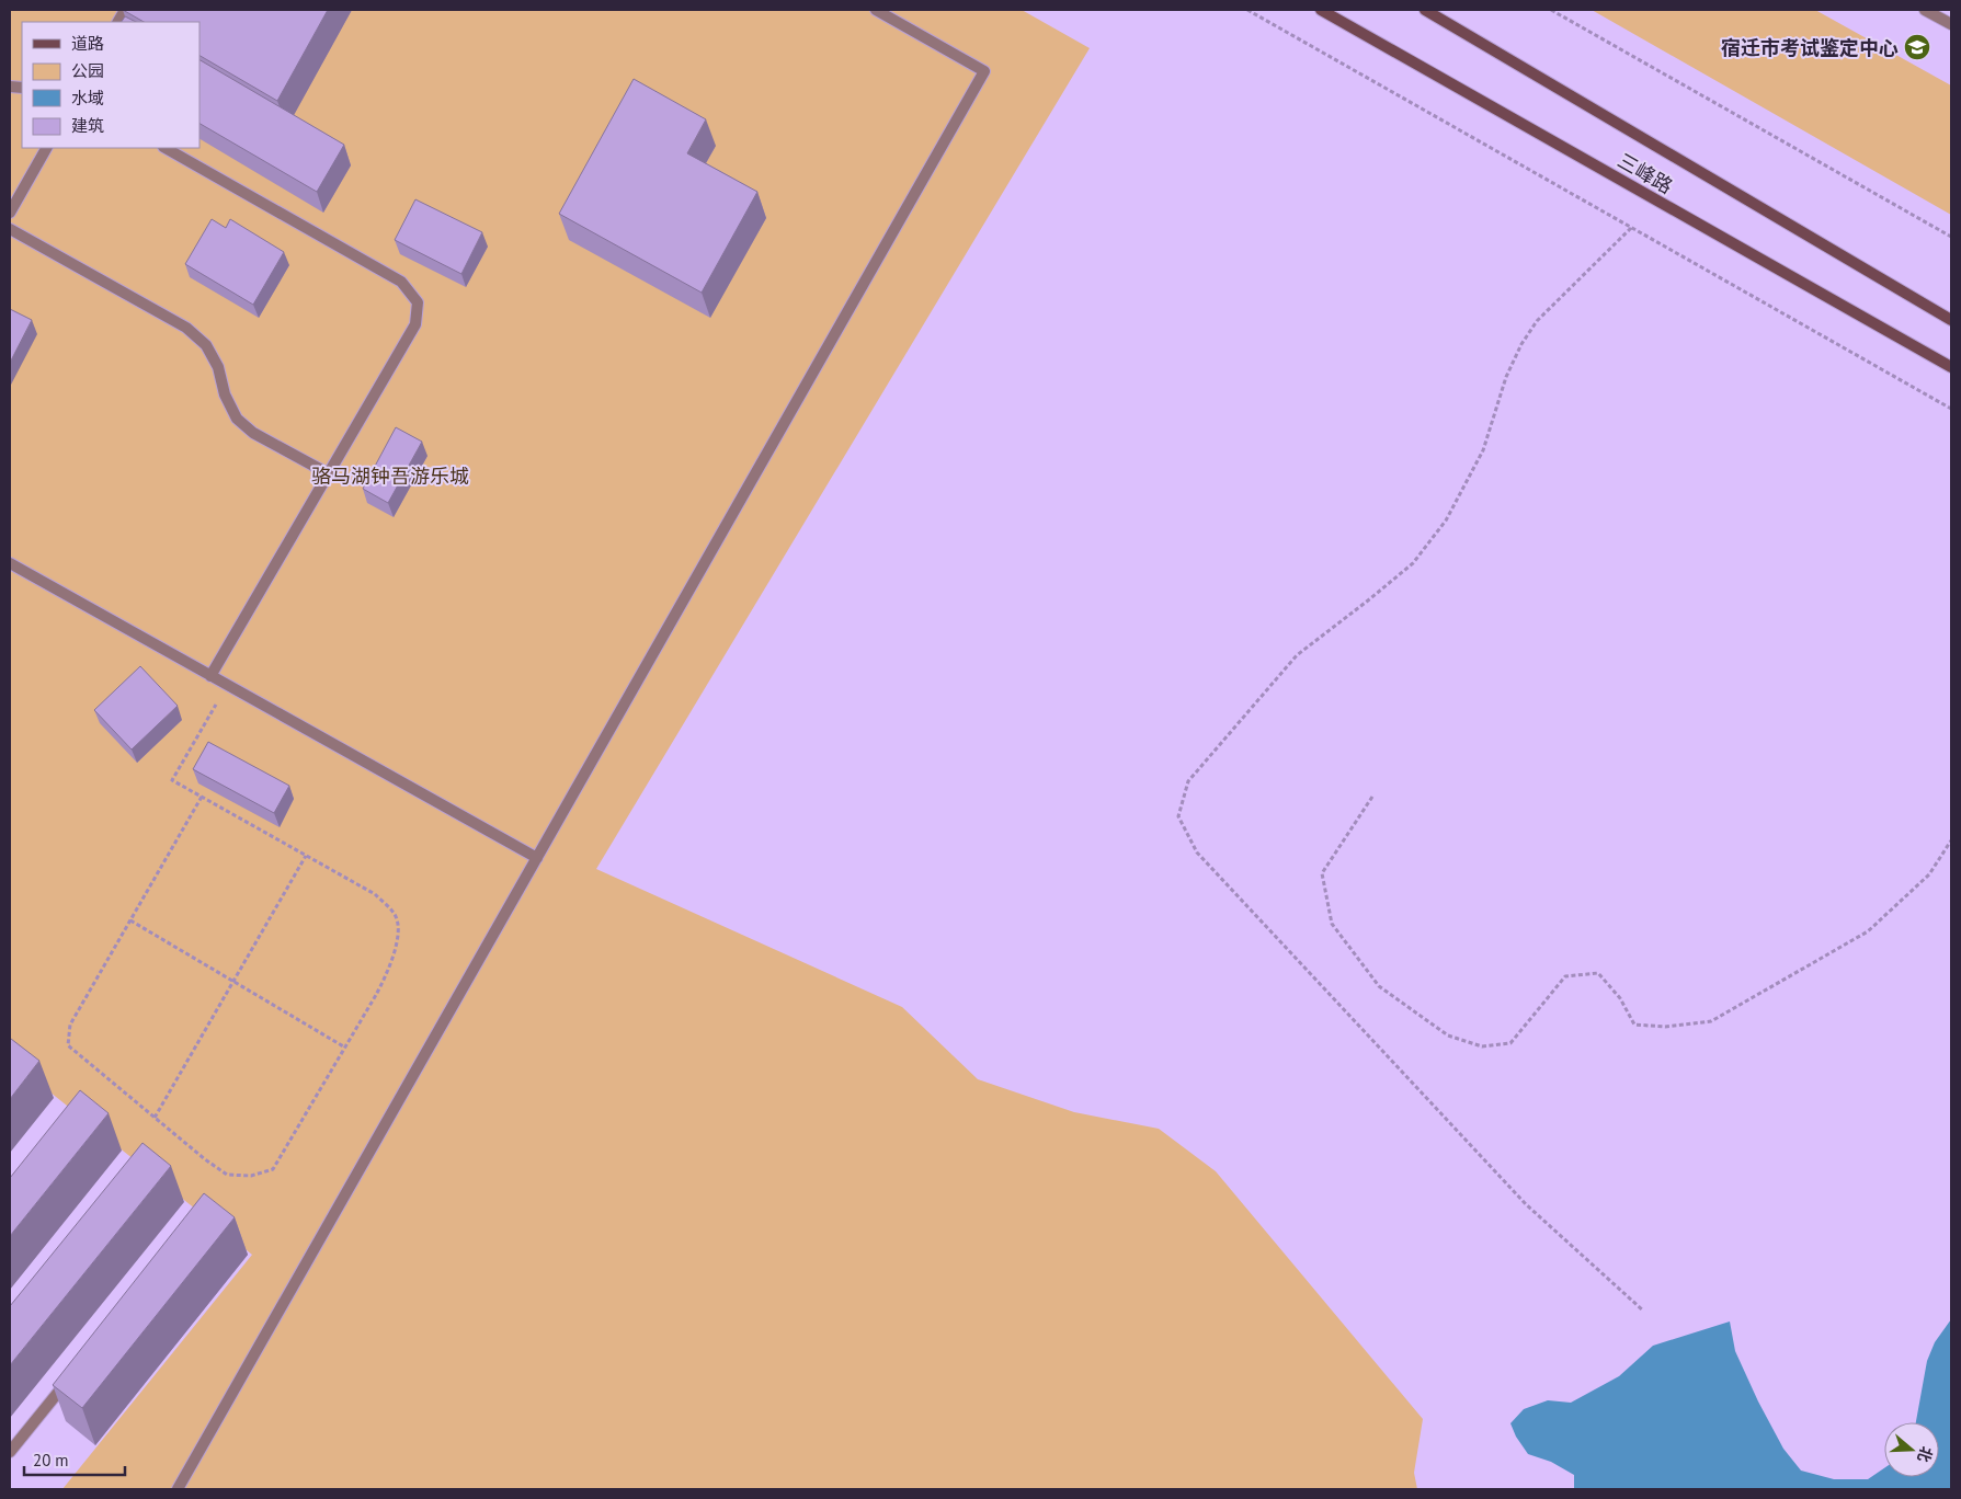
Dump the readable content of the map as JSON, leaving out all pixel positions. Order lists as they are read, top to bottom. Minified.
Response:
{"streets":{"main road":["三峰路"]},"parks":["骆马湖钟吾游乐城"],"places":{"school or university":["宿迁市考试鉴定中心"]},"legend":["道路","公园","水域","建筑"],"scale_bar":"20 m","north":"right"}
